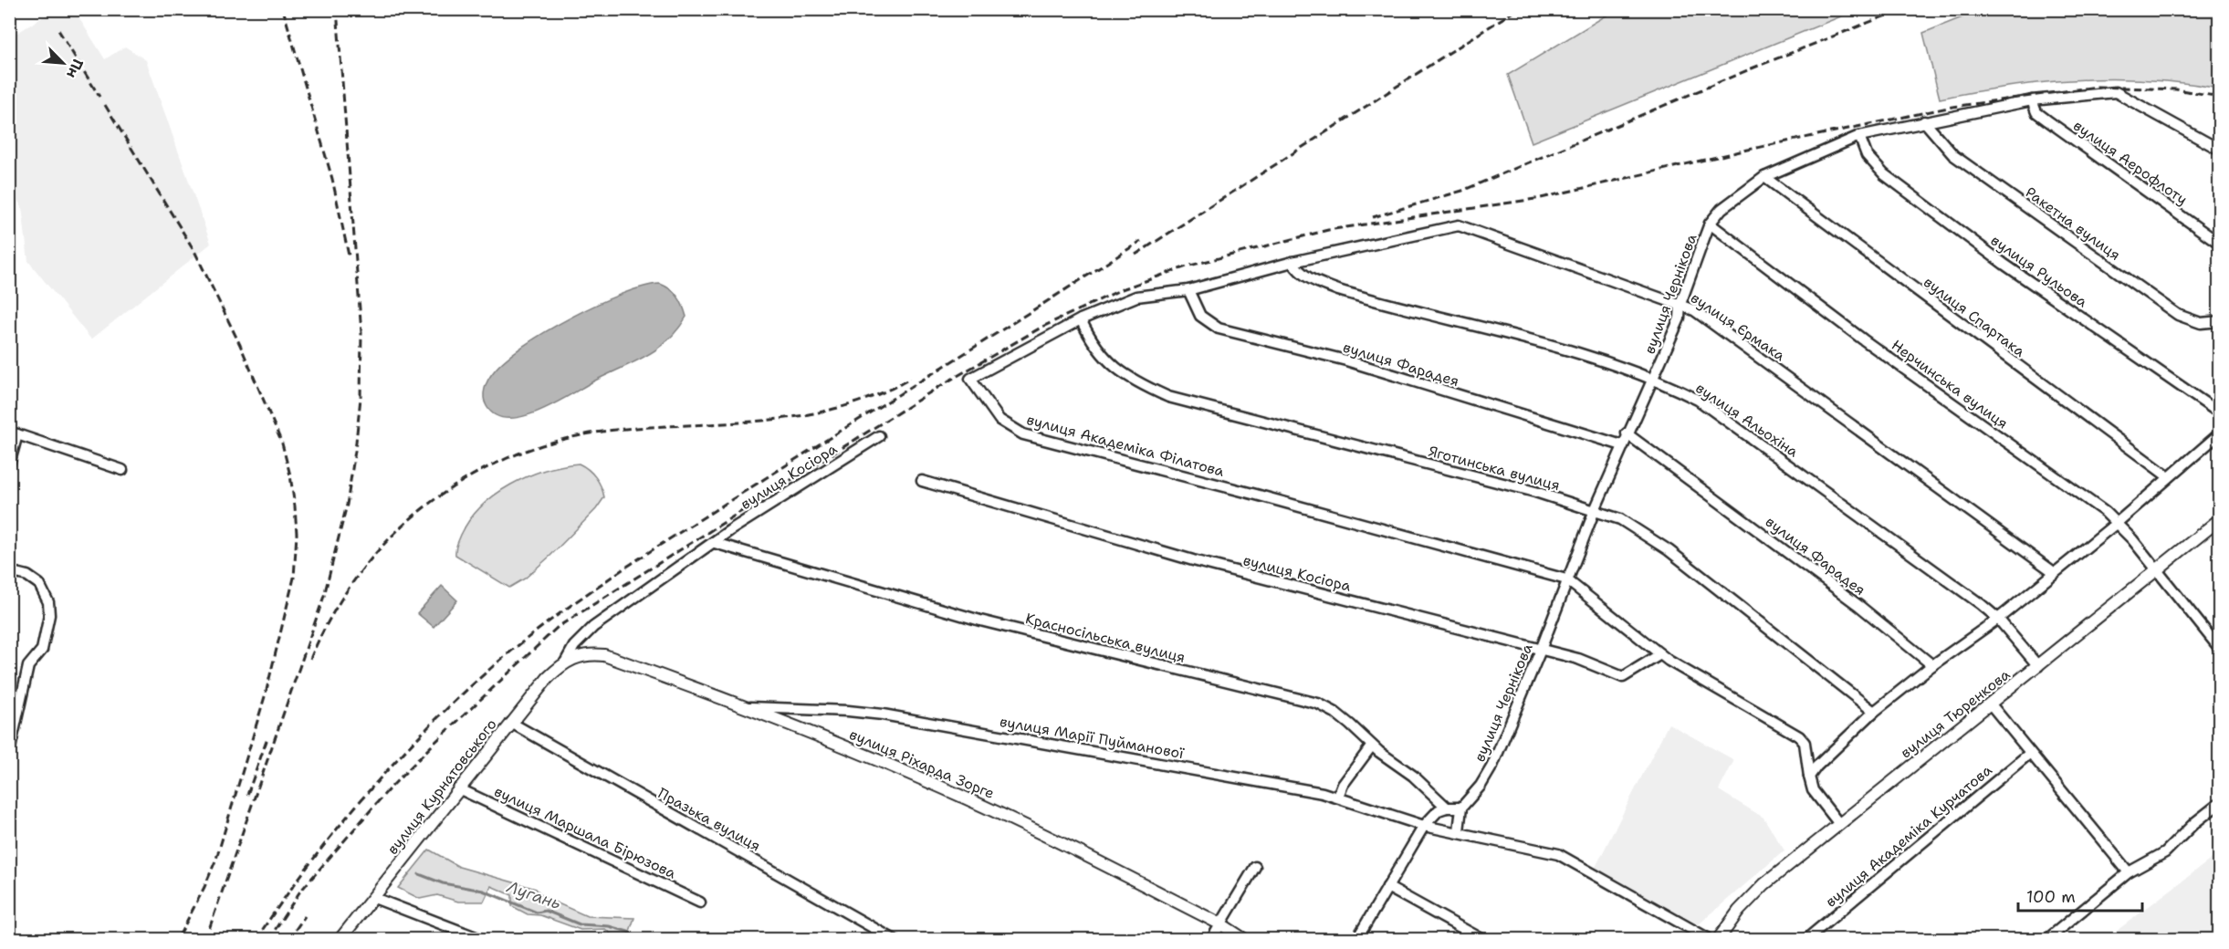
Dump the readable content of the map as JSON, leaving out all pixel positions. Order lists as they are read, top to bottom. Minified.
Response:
{"streets":{"street":["вулиця Аерофлоту","Ракетна вулиця","вулиця Рульова","вулиця Чернікова","вулиця Спартака","вулиця Єрмака","вулиця Фарадея","Нерчинська вулиця","вулиця Альохіна","вулиця Академіка Філатова","Яготинська вулиця","вулиця Косіора","Красносільська вулиця","вулиця Тюренкова","вулиця Марії Пуйманової","вулиця Ріхарда Зорге","вулиця Курнатовського","Празька вулиця","вулиця Маршала Бірюзова","вулиця Академіка Курчатова"]},"crossings":[["вулиця Аерофлоту","вулиця Чернікова"],["Ракетна вулиця","вулиця Чернікова"],["вулиця Рульова","вулиця Чернікова"],["вулиця Чернікова","вулиця Спартака"],["вулиця Чернікова","вулиця Єрмака"],["вулиця Чернікова","вулиця Фарадея"],["вулиця Чернікова","Нерчинська вулиця"],["вулиця Чернікова","вулиця Альохіна"],["вулиця Чернікова","вулиця Академіка Філатова"],["вулиця Чернікова","Яготинська вулиця"],["вулиця Чернікова","вулиця Косіора"],["вулиця Єрмака","вулиця Альохіна"],["вулиця Єрмака","вулиця Академіка Філатова"],["вулиця Фарадея","вулиця Академіка Філатова"],["Нерчинська вулиця","вулиця Тюренкова"],["вулиця Альохіна","вулиця Академіка Філатова"],["вулиця Альохіна","вулиця Тюренкова"],["вулиця Академіка Філатова","Яготинська вулиця"],["вулиця Косіора","Красносільська вулиця"],["вулиця Косіора","вулиця Ріхарда Зорге"],["вулиця Косіора","вулиця Курнатовського"],["вулиця Марії Пуйманової","вулиця Ріхарда Зорге"],["вулиця Ріхарда Зорге","вулиця Курнатовського"],["вулиця Курнатовського","Празька вулиця"],["вулиця Курнатовського","вулиця Маршала Бірюзова"]],"water":["Лугань"],"scale_bar":"100 m","north":"bottom right"}
